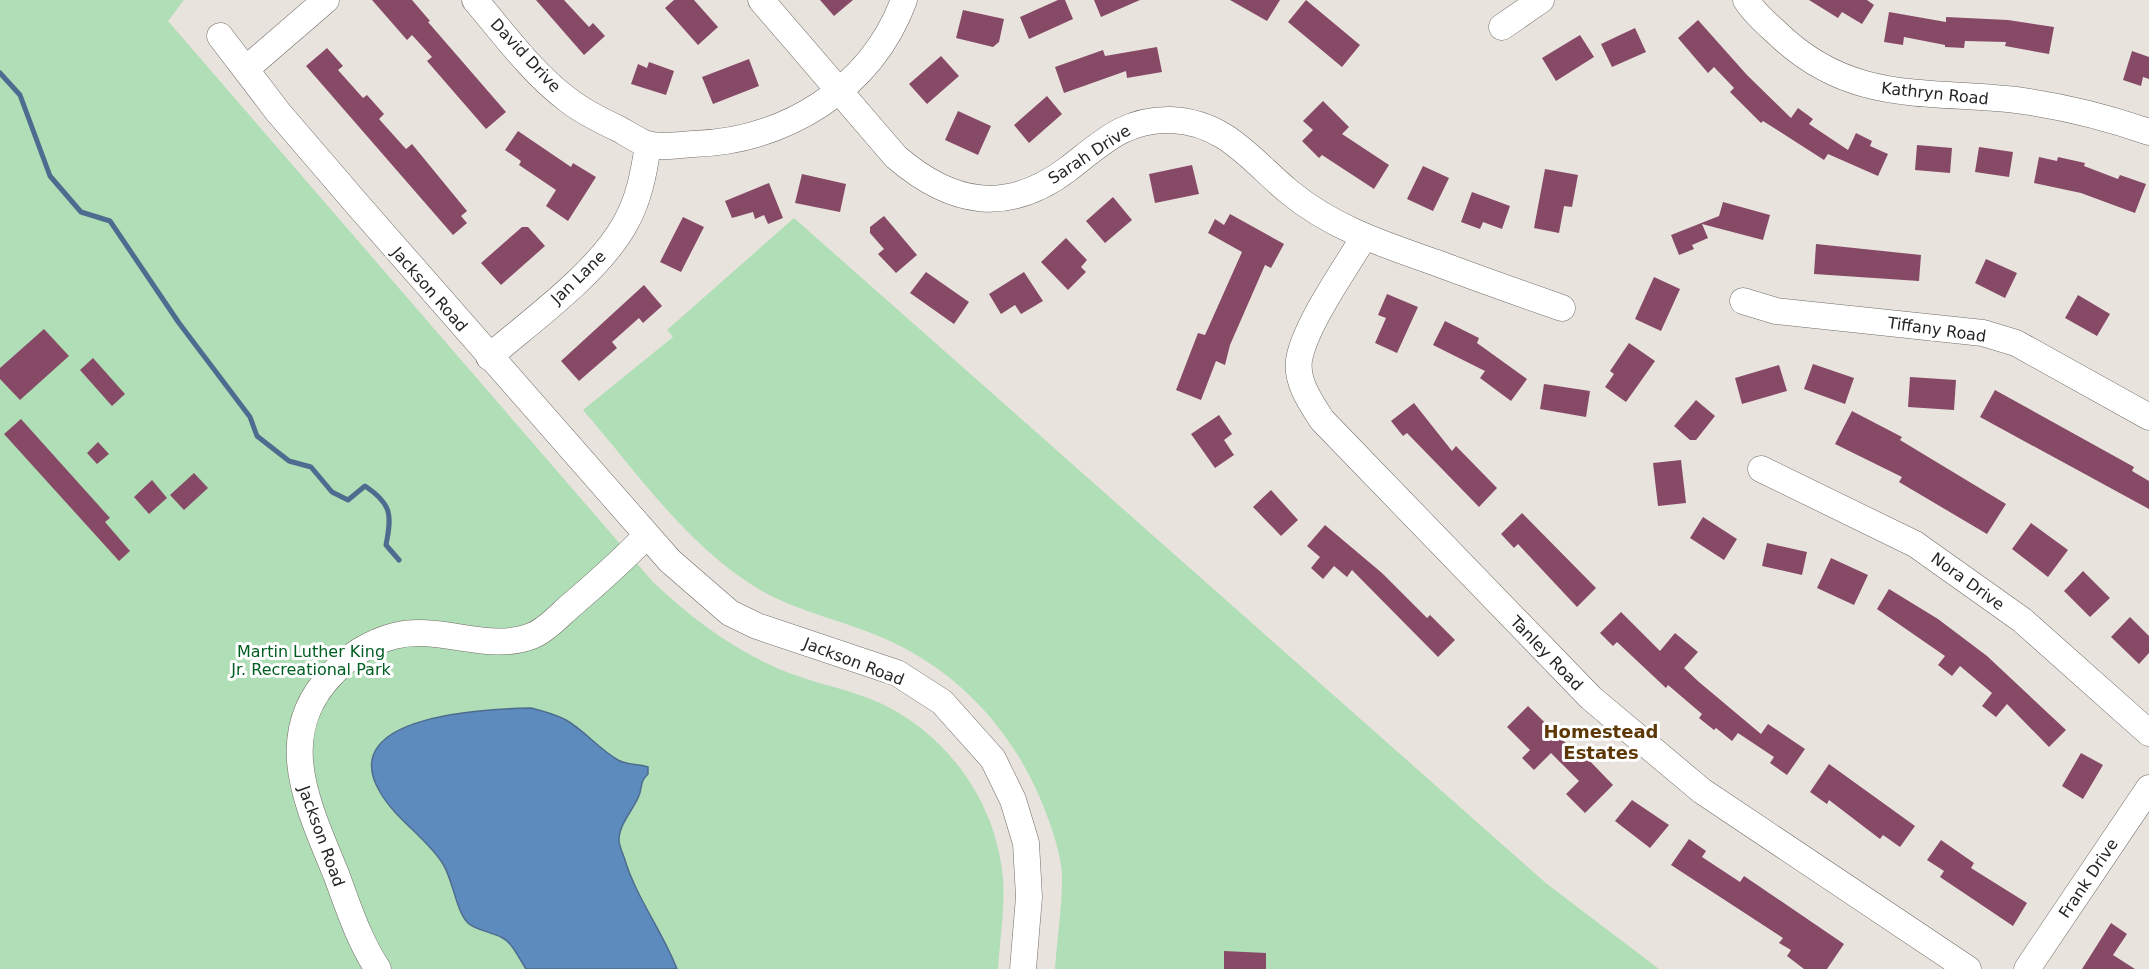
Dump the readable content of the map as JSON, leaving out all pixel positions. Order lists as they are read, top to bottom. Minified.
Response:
{"streets":{"street":["David Drive","Kathryn Road","Sarah Drive","Jan Lane","Jackson Road","Tiffany Road","Nora Drive","Tanley Road","Frank Drive"]},"crossings":[["David Drive","Sarah Drive"],["David Drive","Jan Lane"],["Sarah Drive","Tanley Road"],["Jan Lane","Jackson Road"]],"districts":["Homestead Estates"],"parks":["Martin Luther King Jr. Recreational Park"]}
